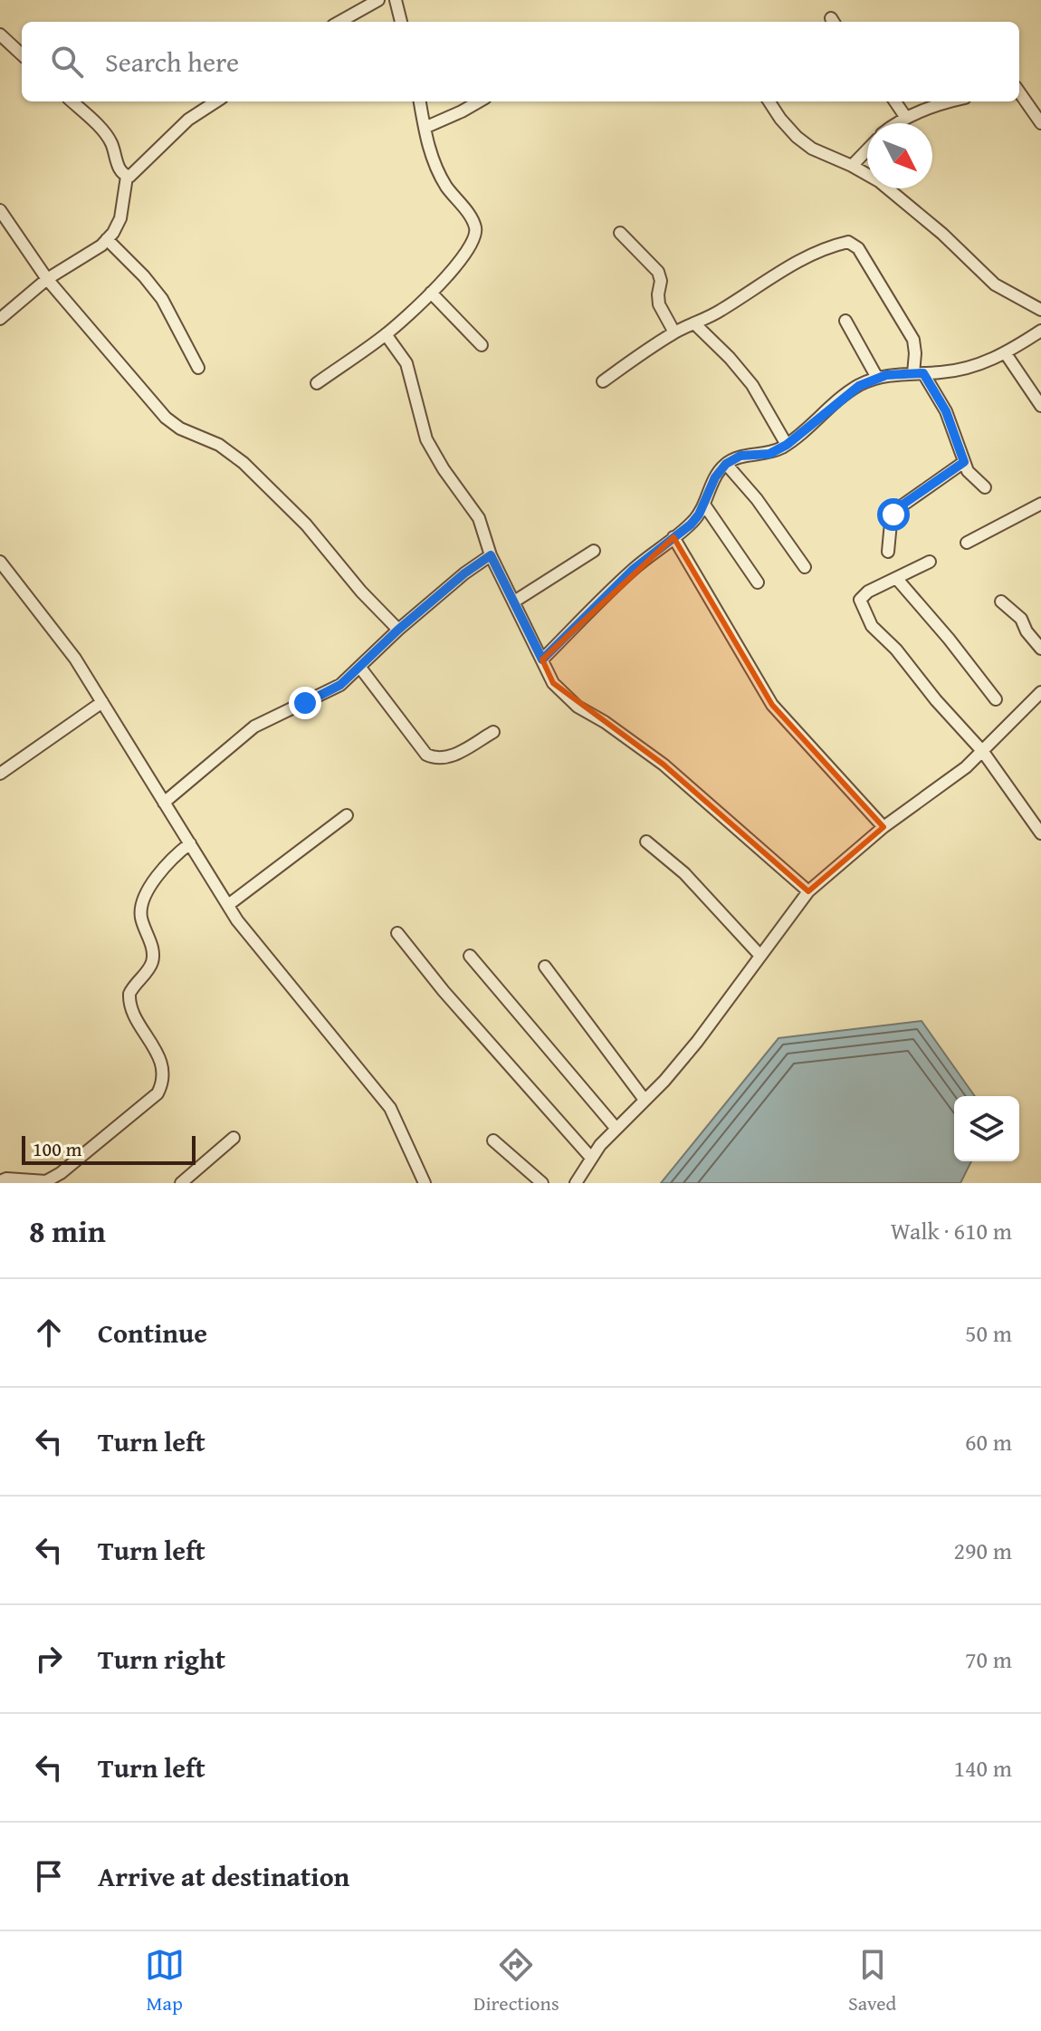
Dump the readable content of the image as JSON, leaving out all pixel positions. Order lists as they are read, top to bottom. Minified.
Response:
{"scale_bar":"100 m","north":"bottom right","page":{"search":"Search here","scale":"100 m","heading":["8 min","Walk · 610 m"],"list":[["Continue","50 m"],["Turn left","60 m"],["Turn left","290 m"],["Turn right","70 m"],["Turn left","140 m"],"Arrive at destination"],"nav":["Map","Directions","Saved"]}}
